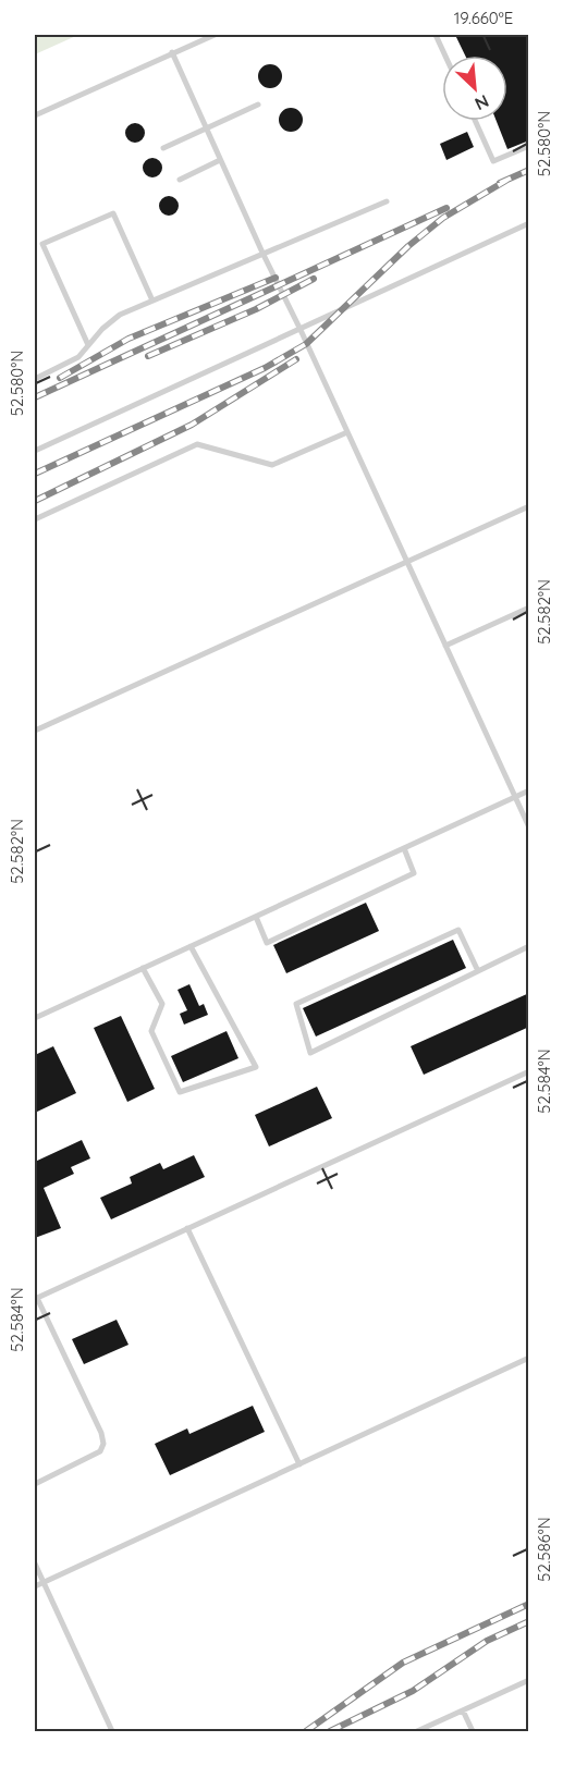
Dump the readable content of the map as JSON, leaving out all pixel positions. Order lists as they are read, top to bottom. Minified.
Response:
{"north":"bottom right","coordinates":["19.660°E","52.580°N","52.582°N","52.584°N","52.586°N"]}
